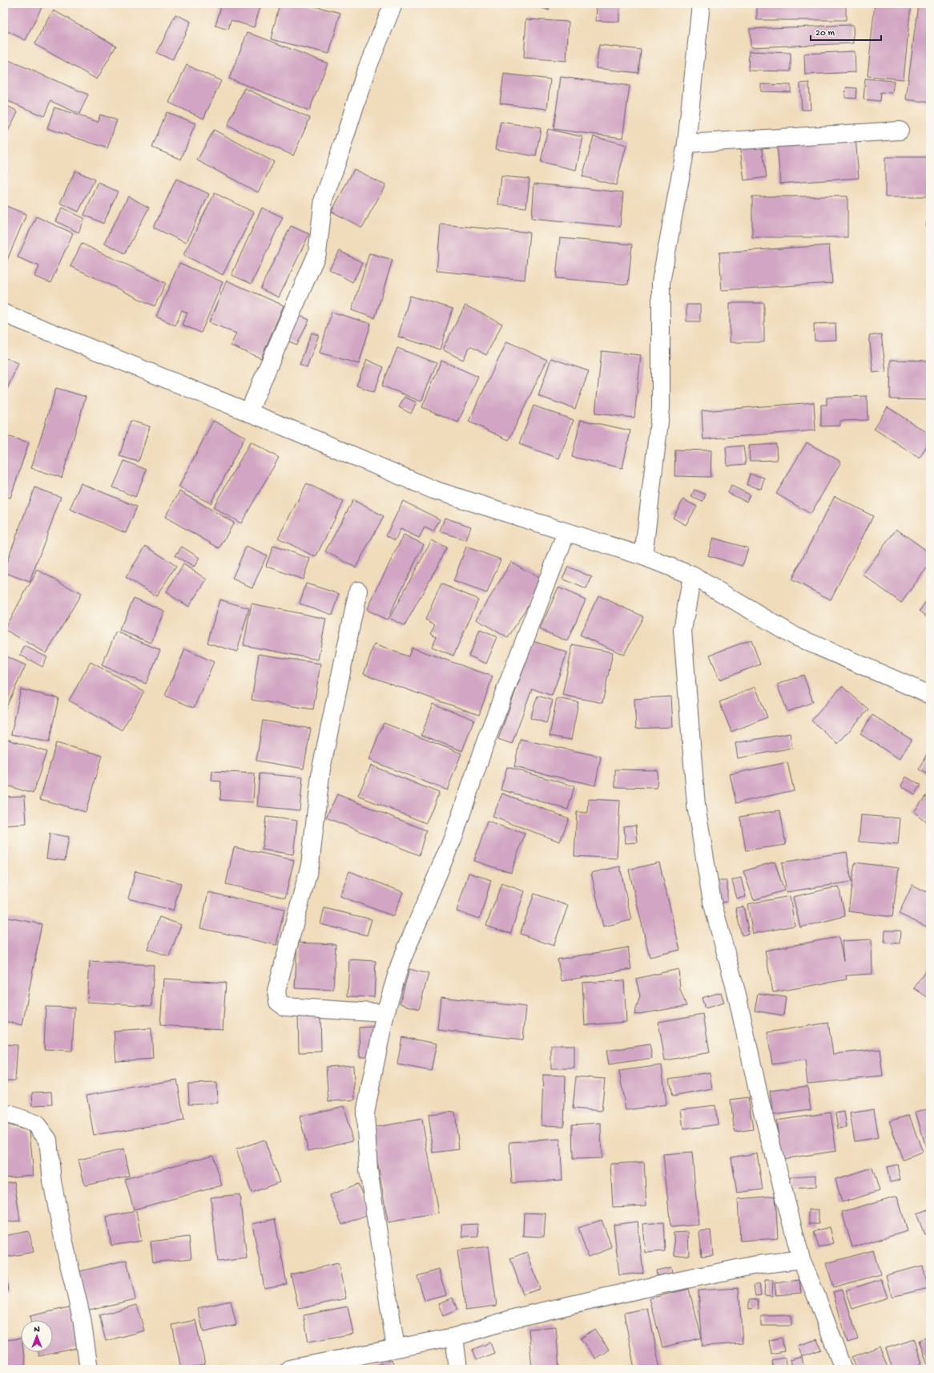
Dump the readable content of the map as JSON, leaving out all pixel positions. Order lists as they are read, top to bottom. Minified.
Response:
{"scale_bar":"20 m","north":"top"}
